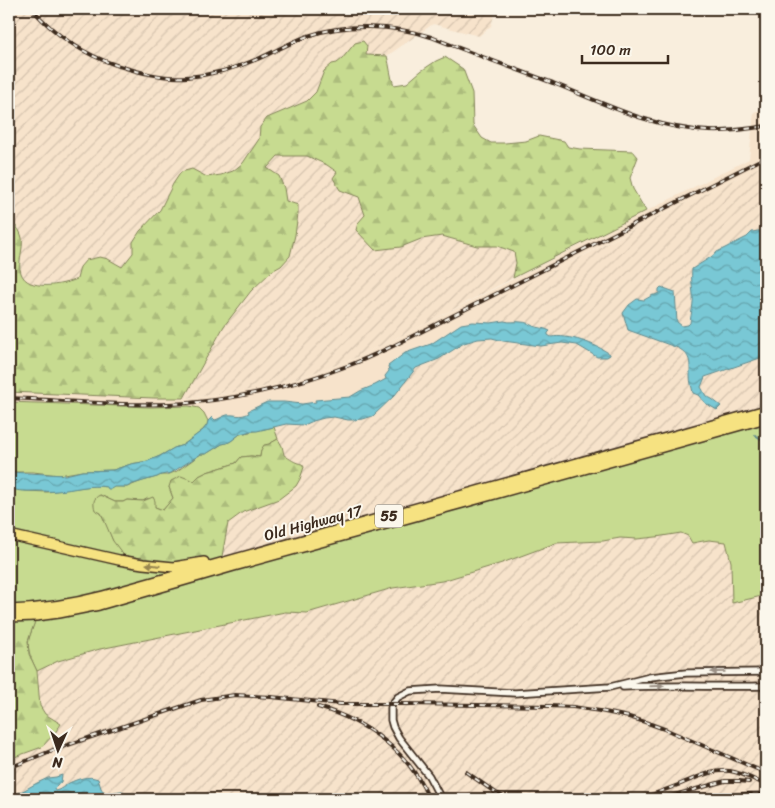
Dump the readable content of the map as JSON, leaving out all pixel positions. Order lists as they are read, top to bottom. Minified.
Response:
{"streets":{"main road":["55","Old Highway 17"]},"scale_bar":"100 m","north":"bottom"}
